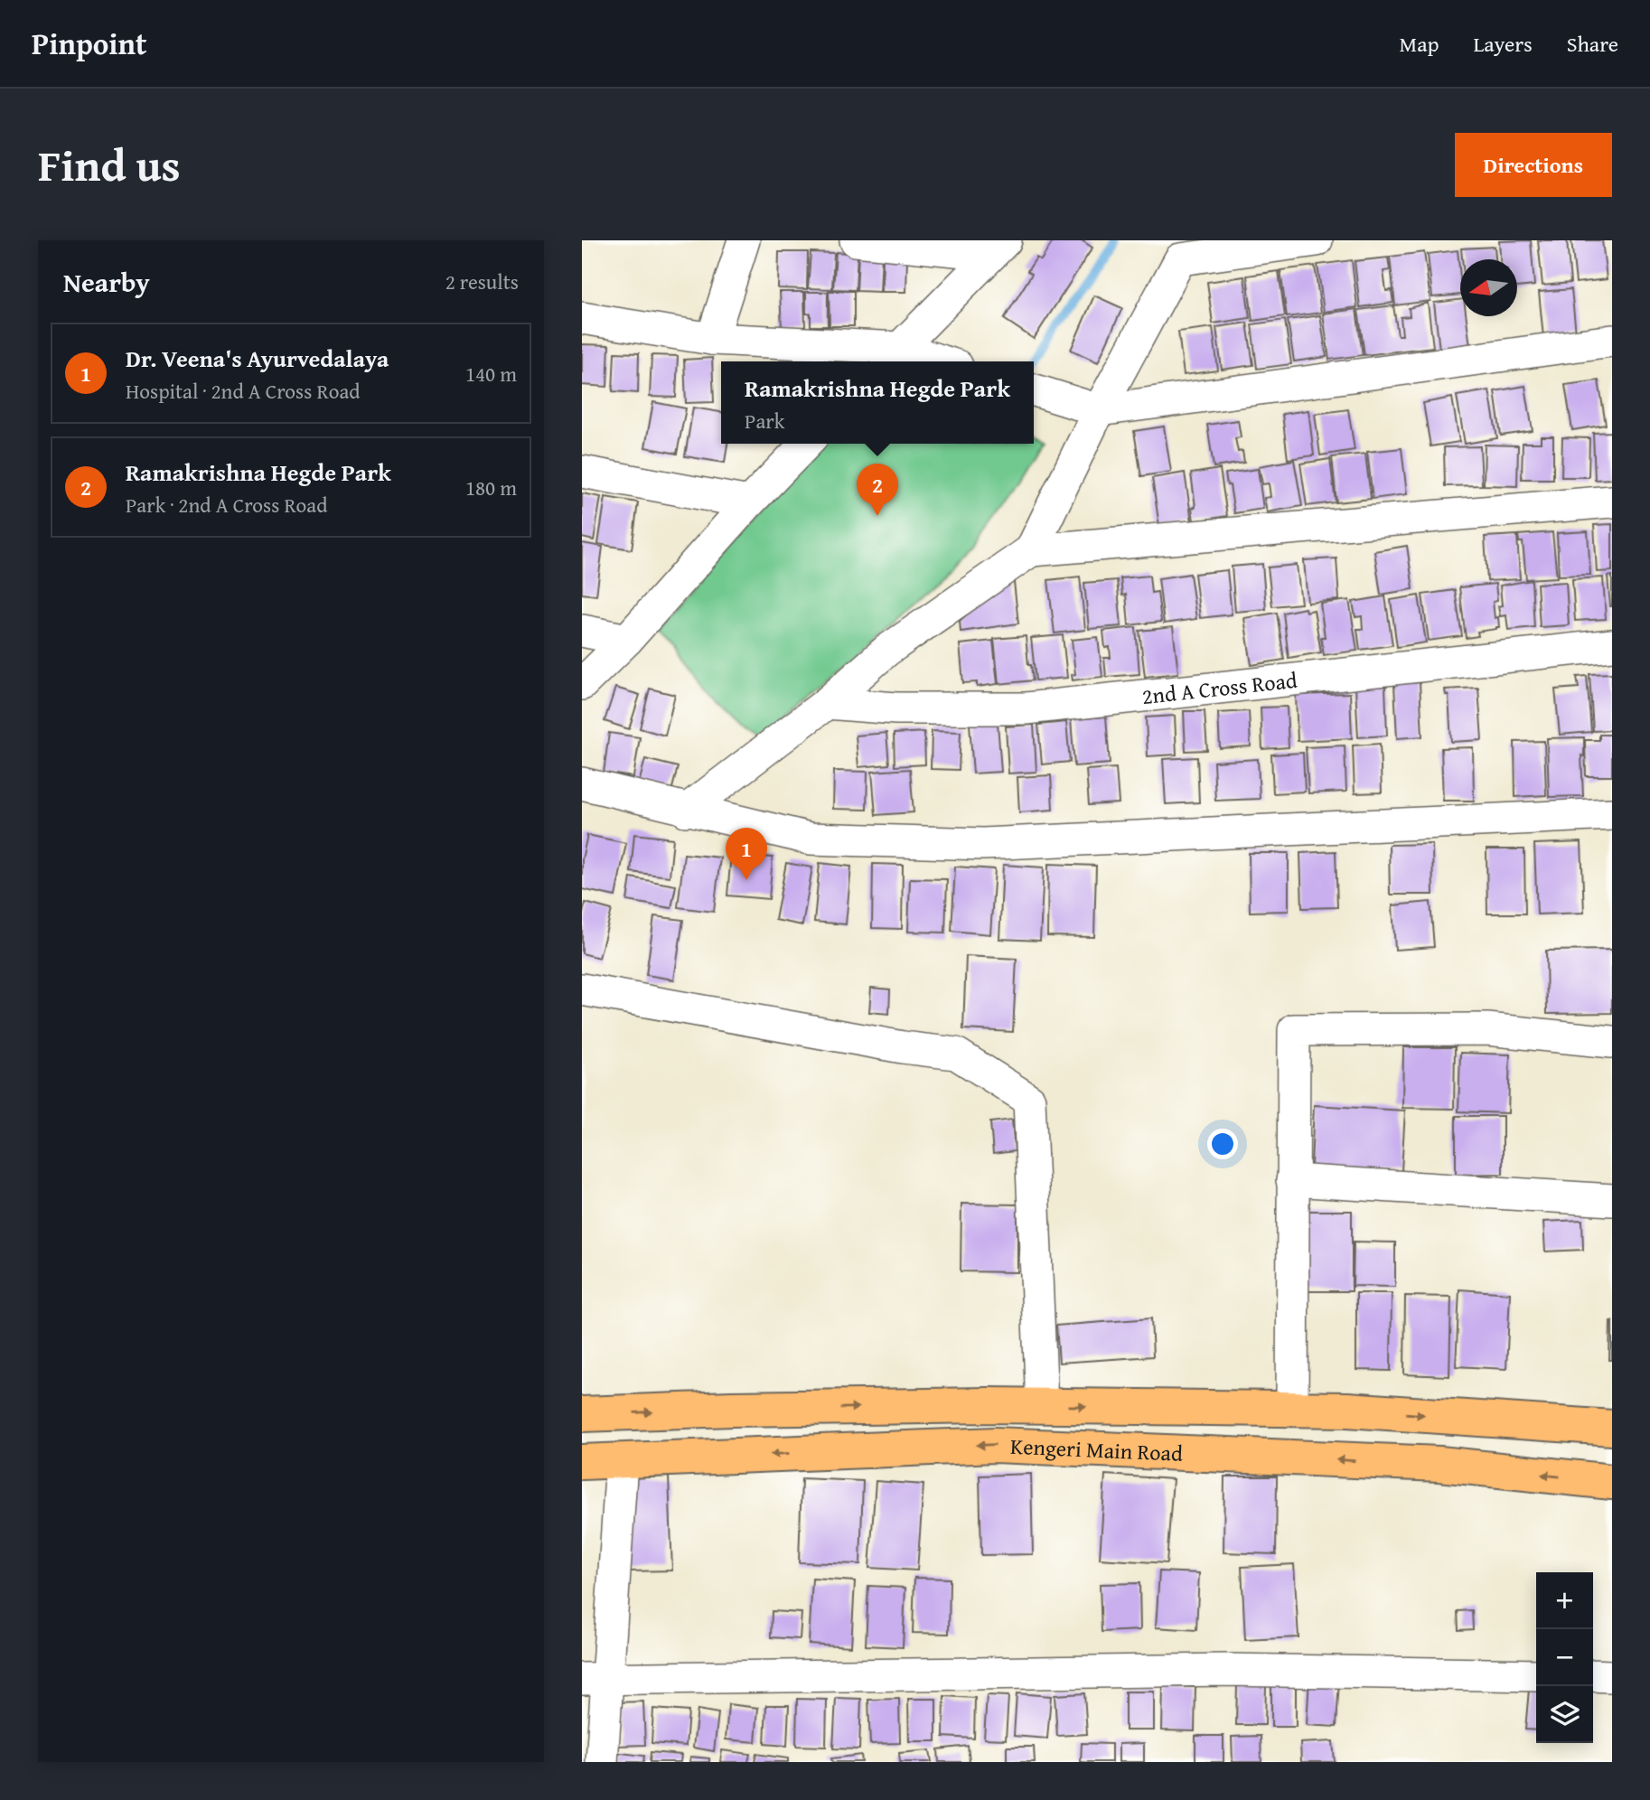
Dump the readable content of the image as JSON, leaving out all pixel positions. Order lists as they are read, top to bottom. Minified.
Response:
{"streets":{"main road":["Kengeri Main Road"],"street":["2nd A Cross Road"]},"north":"left","page":{"header":"Pinpoint","nav":["Map","Layers","Share"],"title":"Find us","buttons":"Directions","heading":["Nearby","2 results"],"list":[{"mark":"1","name":"Dr. Veena's Ayurvedalaya","note":"Hospital · 2nd A Cross Road","value":"140 m"},{"mark":"2","name":"Ramakrishna Hegde Park","note":"Park · 2nd A Cross Road","value":"180 m"}],"popup":["Ramakrishna Hegde Park","Park"],"pins":["2","1"],"map_buttons":["+","−"]}}
